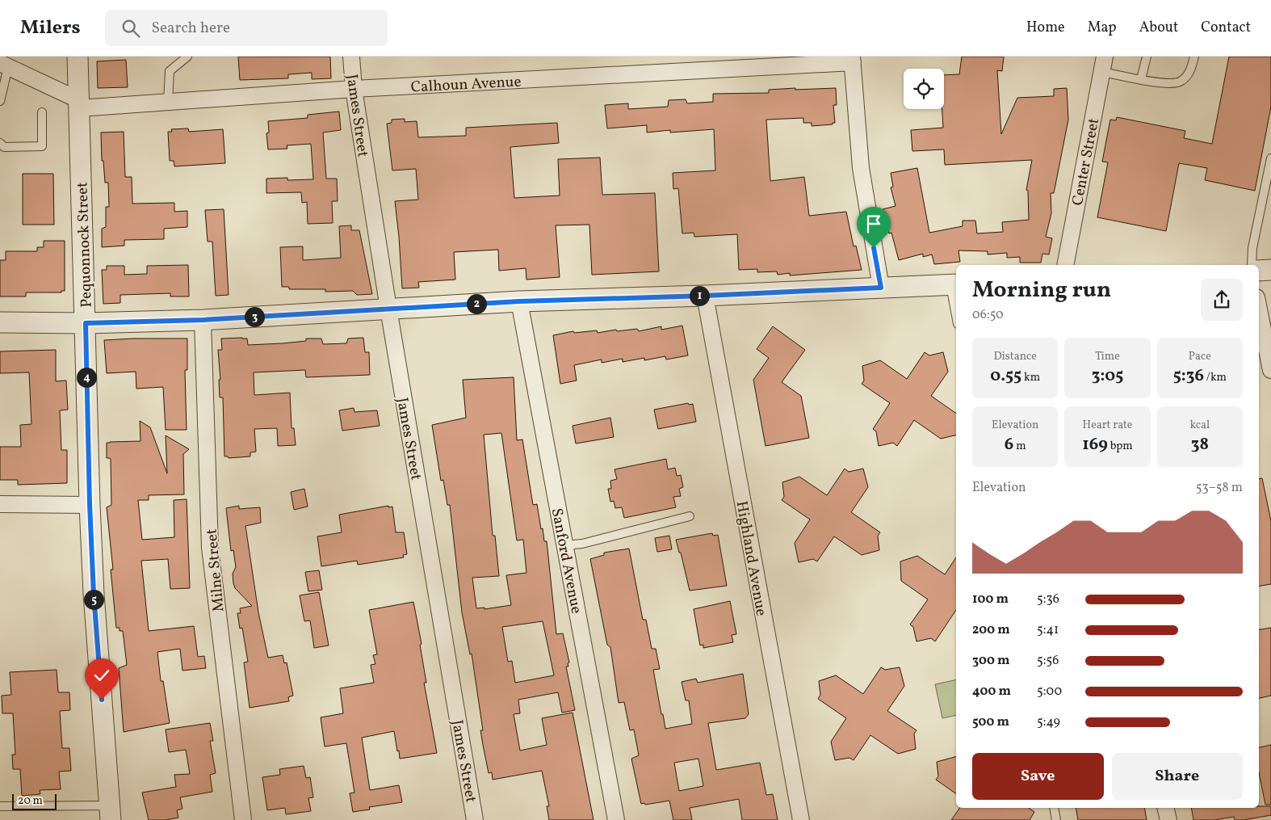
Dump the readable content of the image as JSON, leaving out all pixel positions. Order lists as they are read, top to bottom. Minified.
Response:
{"streets":{"street":["Calhoun Avenue","James Street","Center Street","Pequonnock Street","Highland Avenue","Sanford Avenue","Milne Street"]},"crossings":[["Calhoun Avenue","James Street"],["Calhoun Avenue","Pequonnock Street"]],"scale_bar":"20 m","page":{"header":"Milers","search":"Search here","nav":["Home","Map","About","Contact"],"heading":["Morning run","06:50"],"pins":["1","2","3","4","5"],"stats":[["Distance","0.55 km"],["Time","3:05"],["Pace","5:36 /km"],["Elevation","6 m"],["Heart rate","169 bpm"],["kcal","38"]],"chart":["Elevation","53–58 m"],"list":[{"name":"100 m","note":"5:36"},{"name":"200 m","note":"5:41"},{"name":"300 m","note":"5:56"},{"name":"400 m","note":"5:00"},{"name":"500 m","note":"5:49"}],"buttons":["Save","Share"],"scale":"20 m"}}
